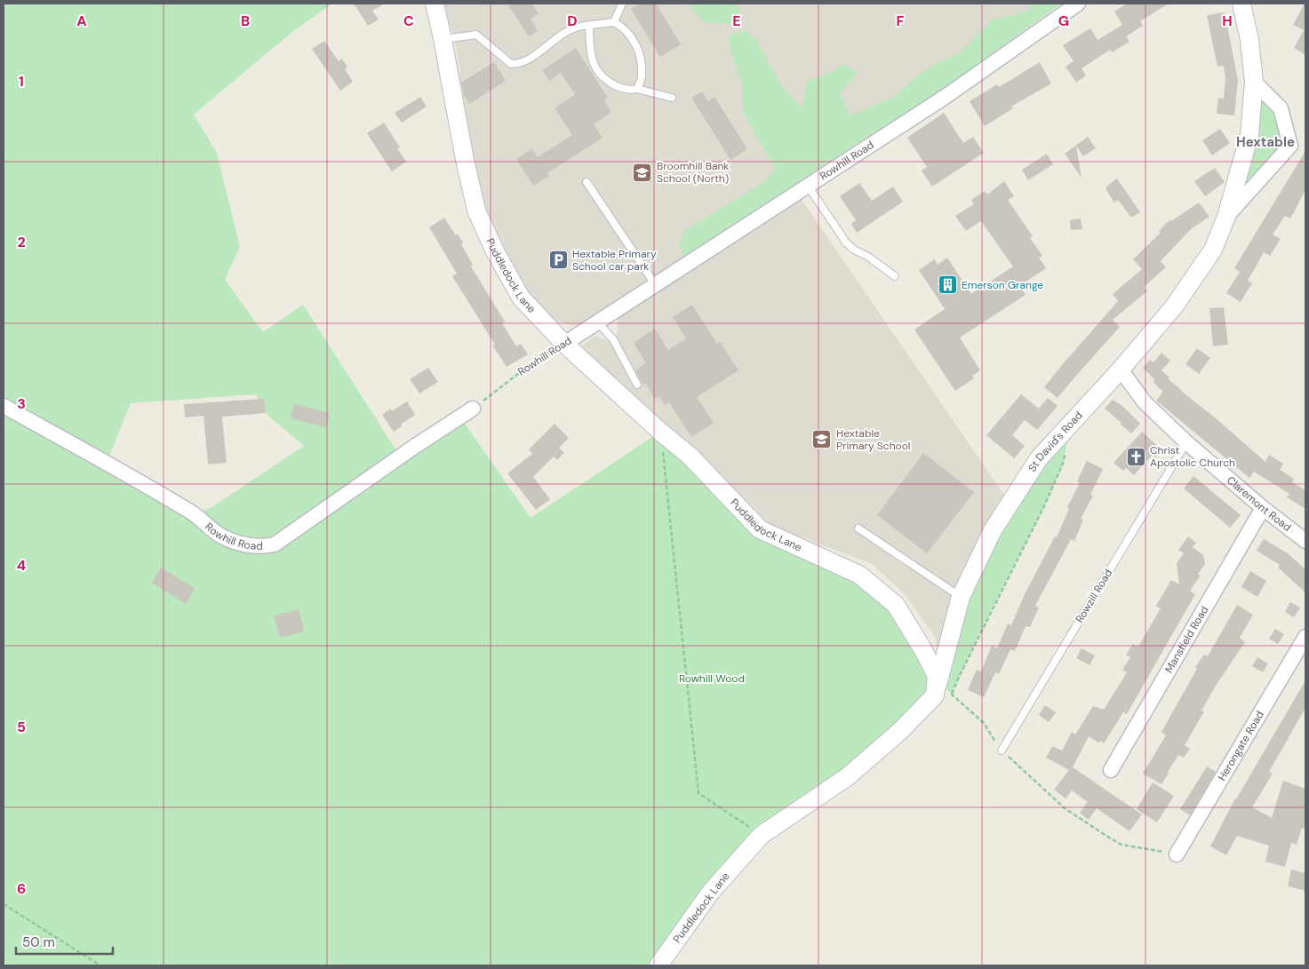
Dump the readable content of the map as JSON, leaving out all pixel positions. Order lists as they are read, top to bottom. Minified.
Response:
{"streets":{"street":["Rowhill Road","Puddledock Lane","St David's Road","Claremont Road","Mansfield Road","Herongate Road"],"lane":["Rowzill Road"]},"crossings":[["Rowhill Road","Puddledock Lane"],["Puddledock Lane","St David's Road"],["St David's Road","Claremont Road"],["Claremont Road","Rowzill Road"],["Claremont Road","Mansfield Road"]],"districts":["Hextable"],"parks":["Rowhill Wood"],"places":{"school or university":["Broomhill Bank School (North)","Hextable Primary School"],"parking":["Hextable Primary School car park"],"building":["Emerson Grange"],"church":["Christ Apostolic Church"]},"scale_bar":"50 m","grid":{"columns":["A","B","C","D","E","F","G","H"],"rows":["1","2","3","4","5","6"]}}
